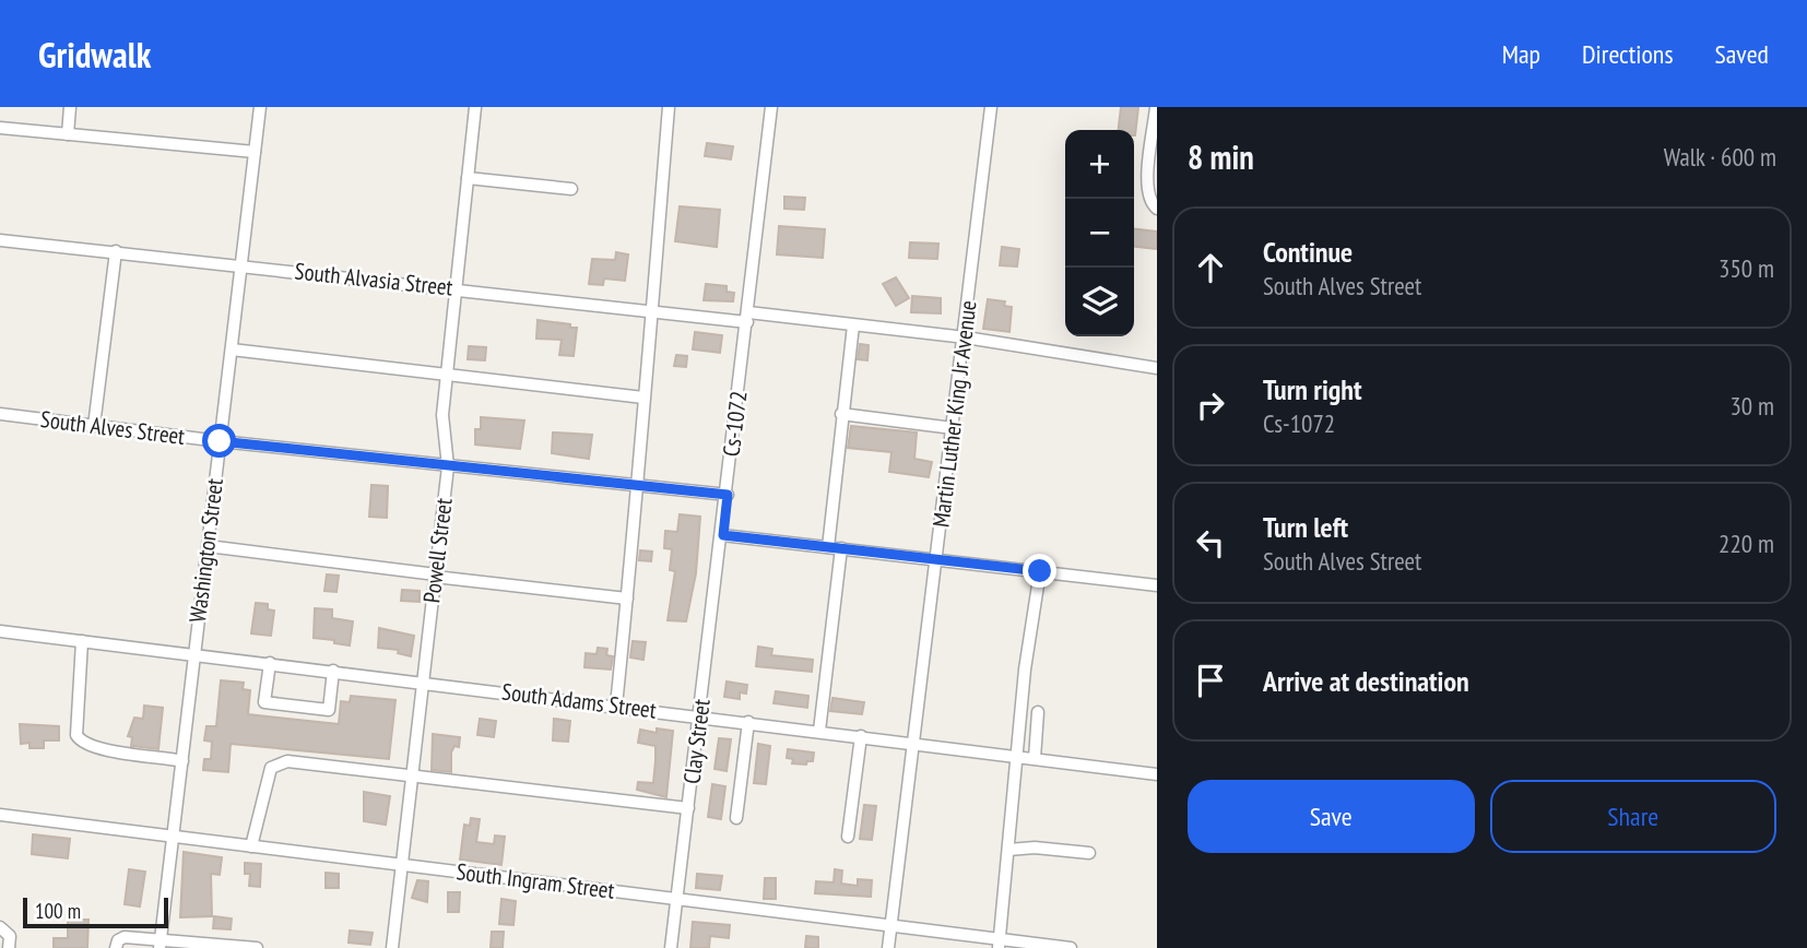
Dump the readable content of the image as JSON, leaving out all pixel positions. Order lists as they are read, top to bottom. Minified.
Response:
{"streets":{"street":["South Alvasia Street","Martin Luther King Jr Avenue","Cs-1072","South Alves Street","Washington Street","Powell Street","South Adams Street","Clay Street","South Ingram Street"]},"crossings":[["South Alvasia Street","Martin Luther King Jr Avenue"],["South Alvasia Street","Cs-1072"],["South Alvasia Street","Washington Street"],["South Alvasia Street","Powell Street"],["Martin Luther King Jr Avenue","South Adams Street"],["Martin Luther King Jr Avenue","South Ingram Street"],["Cs-1072","South Alves Street"],["Cs-1072","Clay Street"],["South Alves Street","Washington Street"],["South Alves Street","Powell Street"],["Washington Street","South Adams Street"],["Washington Street","South Ingram Street"],["Powell Street","South Adams Street"],["Powell Street","South Ingram Street"],["South Adams Street","Clay Street"],["Clay Street","South Ingram Street"]],"scale_bar":"100 m","page":{"header":"Gridwalk","nav":["Map","Directions","Saved"],"heading":["8 min","Walk · 600 m"],"map_buttons":["+","−"],"list":[["Continue","South Alves Street","350 m"],["Turn right","Cs-1072","30 m"],["Turn left","South Alves Street","220 m"],"Arrive at destination"],"buttons":["Save","Share"],"scale":"100 m"}}
